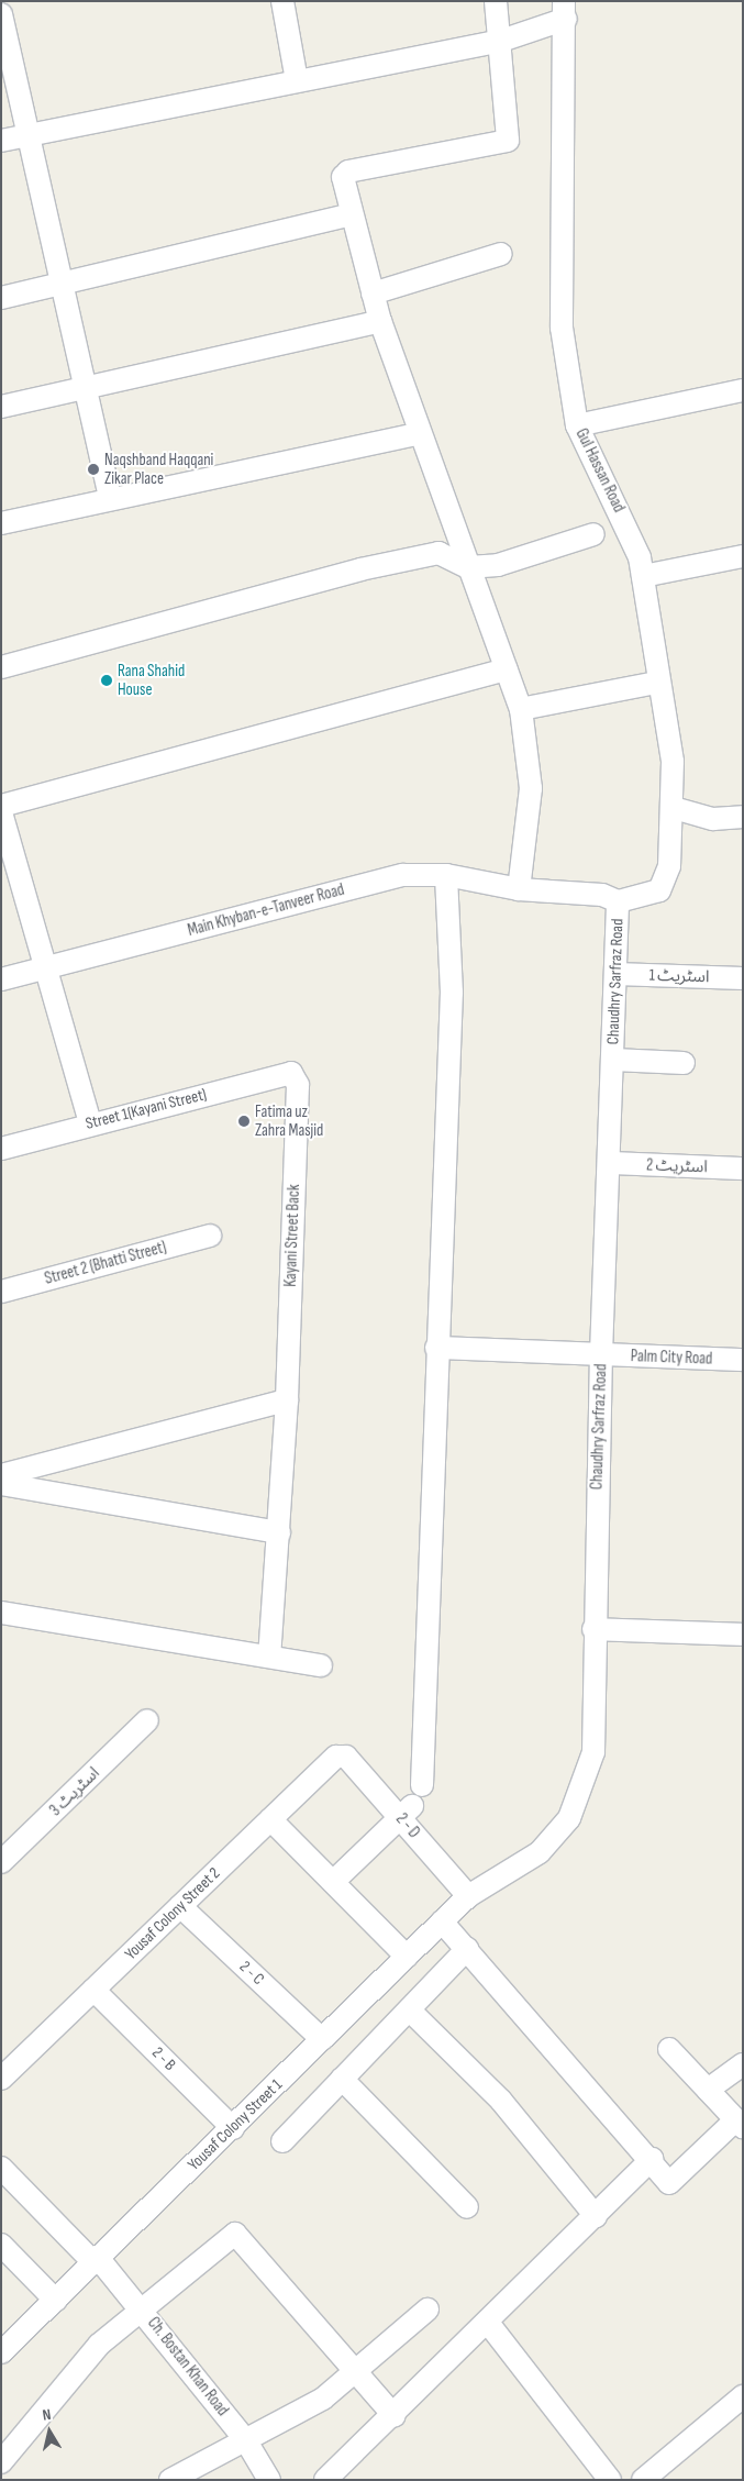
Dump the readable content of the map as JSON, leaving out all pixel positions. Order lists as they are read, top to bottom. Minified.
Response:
{"streets":{"street":["Gul Hassan Road","Main Khyban-e-Tanveer Road","اسٹریٹ 1","Chaudhry Sarfraz Road","Street 1(Kayani Street)","اسٹریٹ 2","Kayani Street Back","Street 2 (Bhatti Street)","Palm City Road","اسٹریٹ 3","2 - D","Yousaf Colony Street 2","2 - C","2 - B","Yousaf Colony Street 1","Ch. Bostan Khan Road"]},"crossings":[["Gul Hassan Road","Main Khyban-e-Tanveer Road"],["Gul Hassan Road","Chaudhry Sarfraz Road"],["Main Khyban-e-Tanveer Road","Chaudhry Sarfraz Road"],["اسٹریٹ 1","Chaudhry Sarfraz Road"],["Chaudhry Sarfraz Road","اسٹریٹ 2"],["Chaudhry Sarfraz Road","Palm City Road"],["Chaudhry Sarfraz Road","2 - D"],["Chaudhry Sarfraz Road","Yousaf Colony Street 1"],["Street 1(Kayani Street)","Kayani Street Back"],["2 - D","Yousaf Colony Street 2"],["2 - D","Yousaf Colony Street 1"],["Yousaf Colony Street 2","2 - C"],["Yousaf Colony Street 2","2 - B"],["2 - C","Yousaf Colony Street 1"],["2 - B","Yousaf Colony Street 1"],["Yousaf Colony Street 1","Ch. Bostan Khan Road"]],"places":["Naqshband Haqqani Zikar Place","Rana Shahid House","Fatima uz Zahra Masjid"],"north":"top"}
